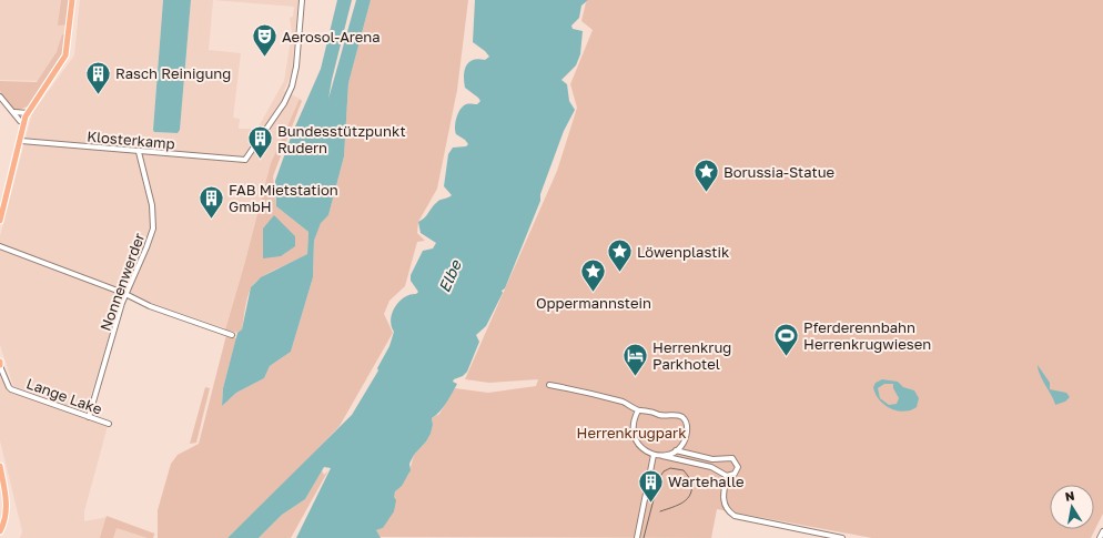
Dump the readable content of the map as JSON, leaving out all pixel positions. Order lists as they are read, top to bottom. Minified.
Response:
{"streets":{"street":["Klosterkamp","Nonnenwerder","Lange Lake"]},"crossings":[["Klosterkamp","Nonnenwerder"],["Nonnenwerder","Lange Lake"]],"water":["Elbe"],"parks":["Herrenkrugpark"],"places":{"theatre":["Aerosol-Arena"],"building":["Rasch Reinigung","Bundesstützpunkt Rudern","FAB Mietstation GmbH","Wartehalle"],"place":["Borussia-Statue","Löwenplastik","Oppermannstein"],"sports":["Pferderennbahn Herrenkrugwiesen"],"hotel":["Herrenkrug Parkhotel"]},"north":"top"}
